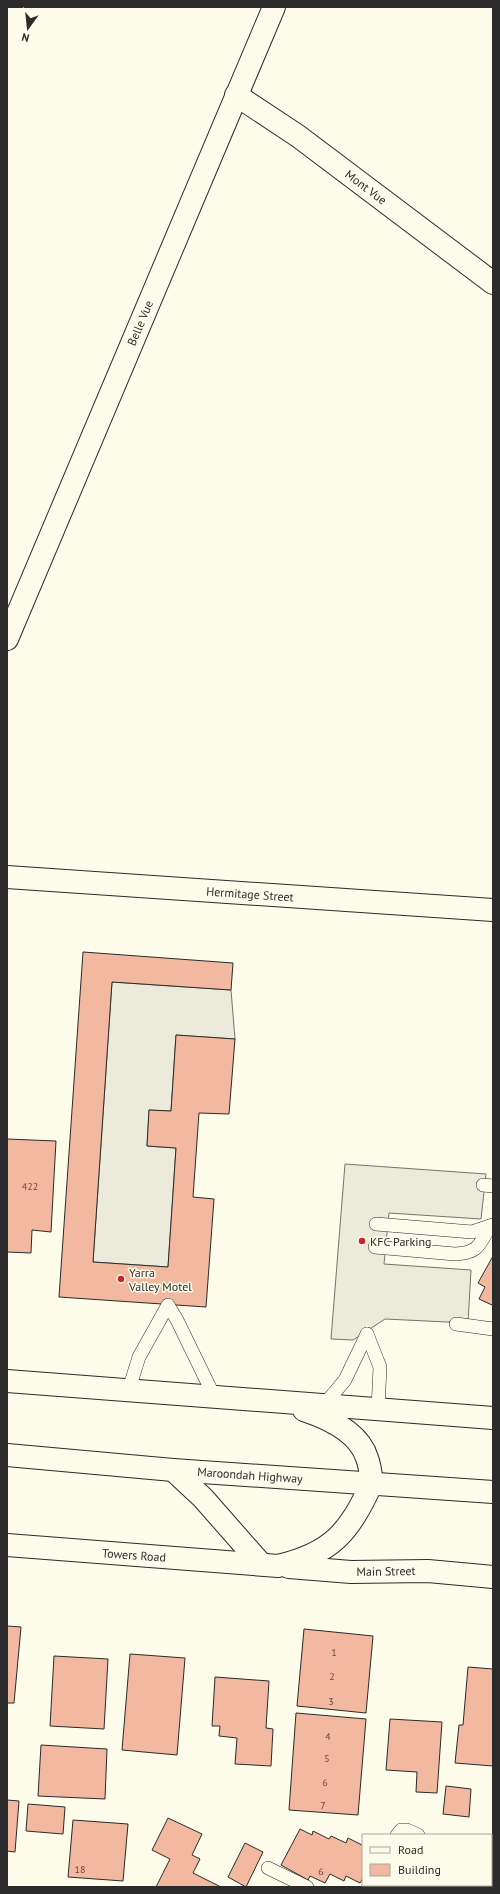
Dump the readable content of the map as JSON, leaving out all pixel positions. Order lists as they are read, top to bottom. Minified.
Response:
{"streets":{"main road":["Mont Vue","Belle Vue","Hermitage Street","Maroondah Highway","Towers Road","Main Street"]},"crossings":[["Mont Vue","Belle Vue"],["Towers Road","Main Street"]],"places":["KFC Parking","Yarra Valley Motel"],"house_numbers":["422","1","2","3","4","5","6","7","18","6"],"legend":["Road","Building"],"north":"bottom"}
